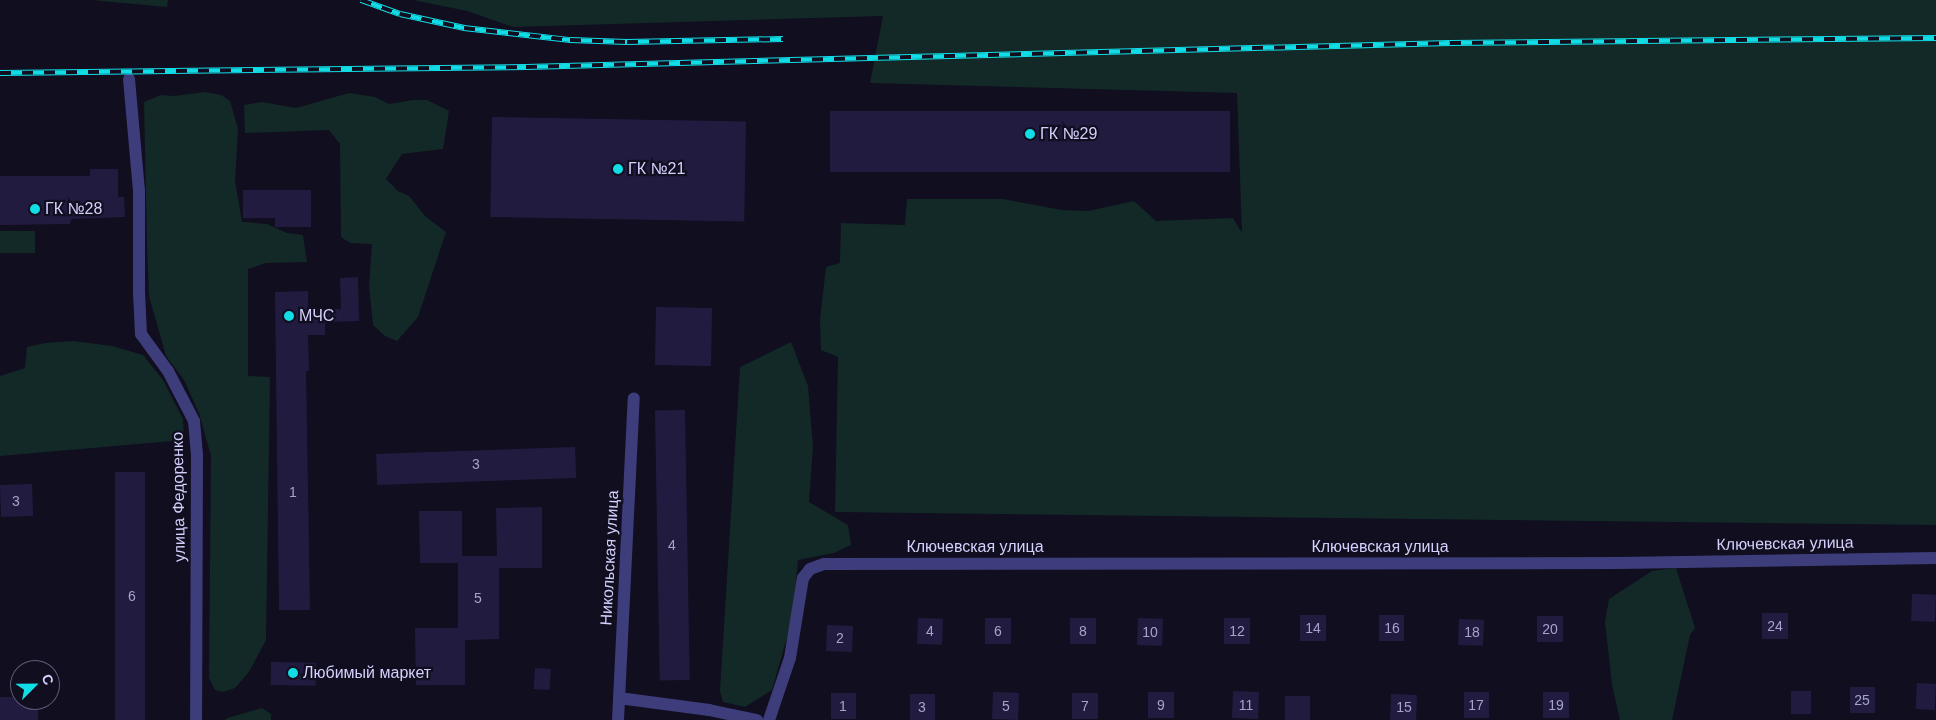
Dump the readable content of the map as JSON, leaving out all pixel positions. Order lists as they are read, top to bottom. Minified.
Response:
{"streets":{"street":["улица Федоренко","Ключевская улица","Никольская улица"]},"places":["ГК №29","ГК №21","ГК №28","МЧС","Любимый маркет"],"house_numbers":["3","1","3","4","6","5","24","14","16","20","4","6","8","12","10","18","2","25","9","11","17","19","1","5","7","3","15"],"north":"top right"}
